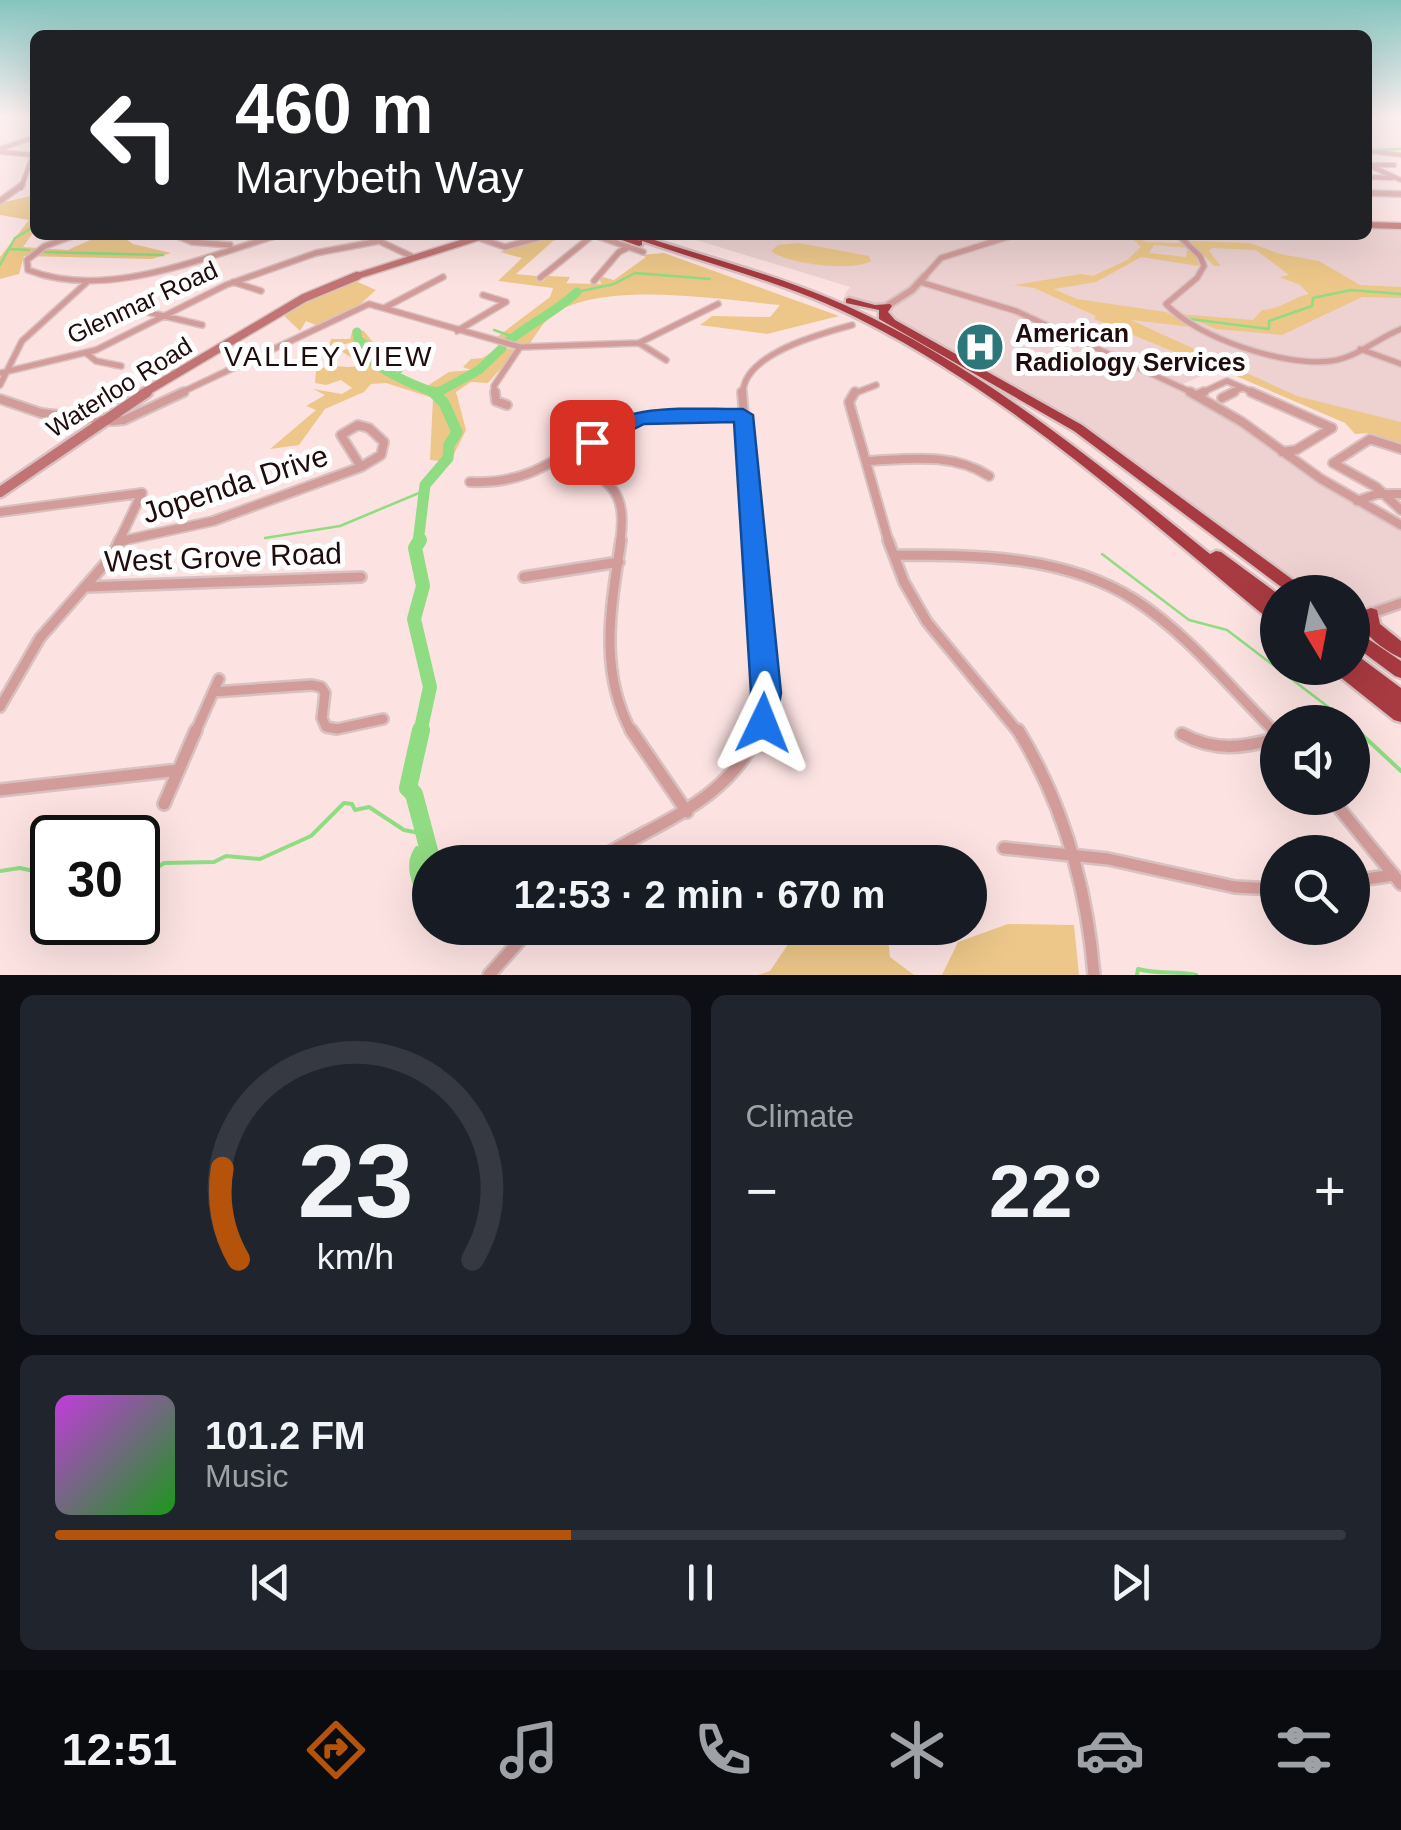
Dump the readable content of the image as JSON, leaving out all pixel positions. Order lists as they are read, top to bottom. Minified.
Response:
{"streets":{"main road":["Waterloo Road"],"street":["Glenmar Road","Jopenda Drive","West Grove Road"]},"crossings":[["Glenmar Road","Waterloo Road"]],"districts":["VALLEY VIEW"],"places":{"hospital":["American Radiology Services"]},"north":"bottom","page":{"turn":["460 m","Marybeth Way"],"limit":"30","trip":"12:53 · 2 min · 670 m","tile":"Climate","heat":["−","22°","+"],"song":["101.2 FM","Music"],"tabs":"12:51","gauge":["23","km/h"]}}
